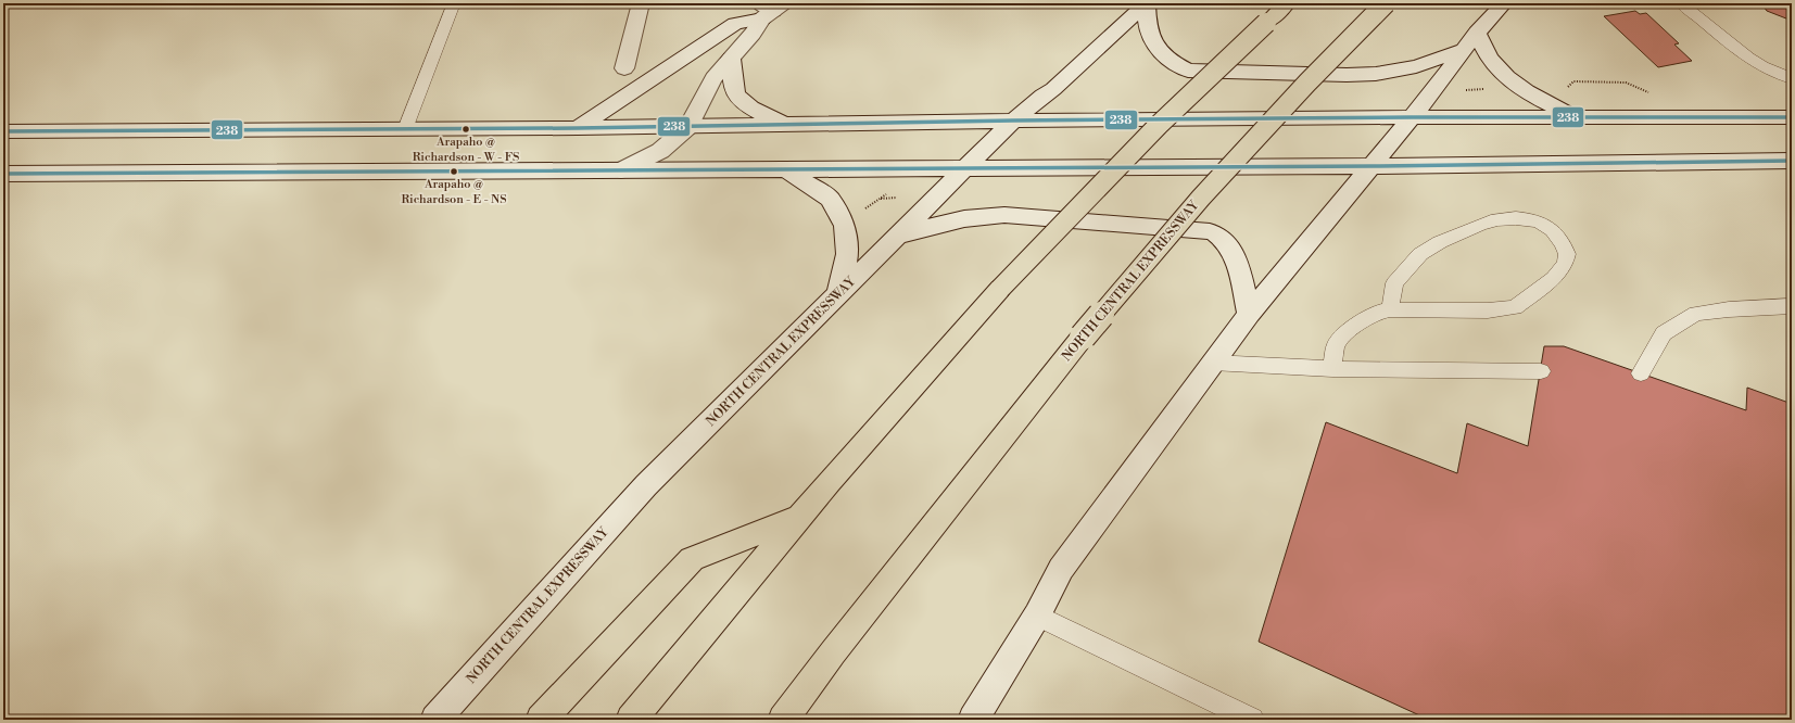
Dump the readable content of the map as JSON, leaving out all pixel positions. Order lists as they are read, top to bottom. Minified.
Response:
{"streets":{"highway":["NORTH CENTRAL EXPRESSWAY"]},"places":["Arapaho @ Richardson - W - FS","Arapaho @ Richardson - E - NS"],"lines":["transit line 238"]}
